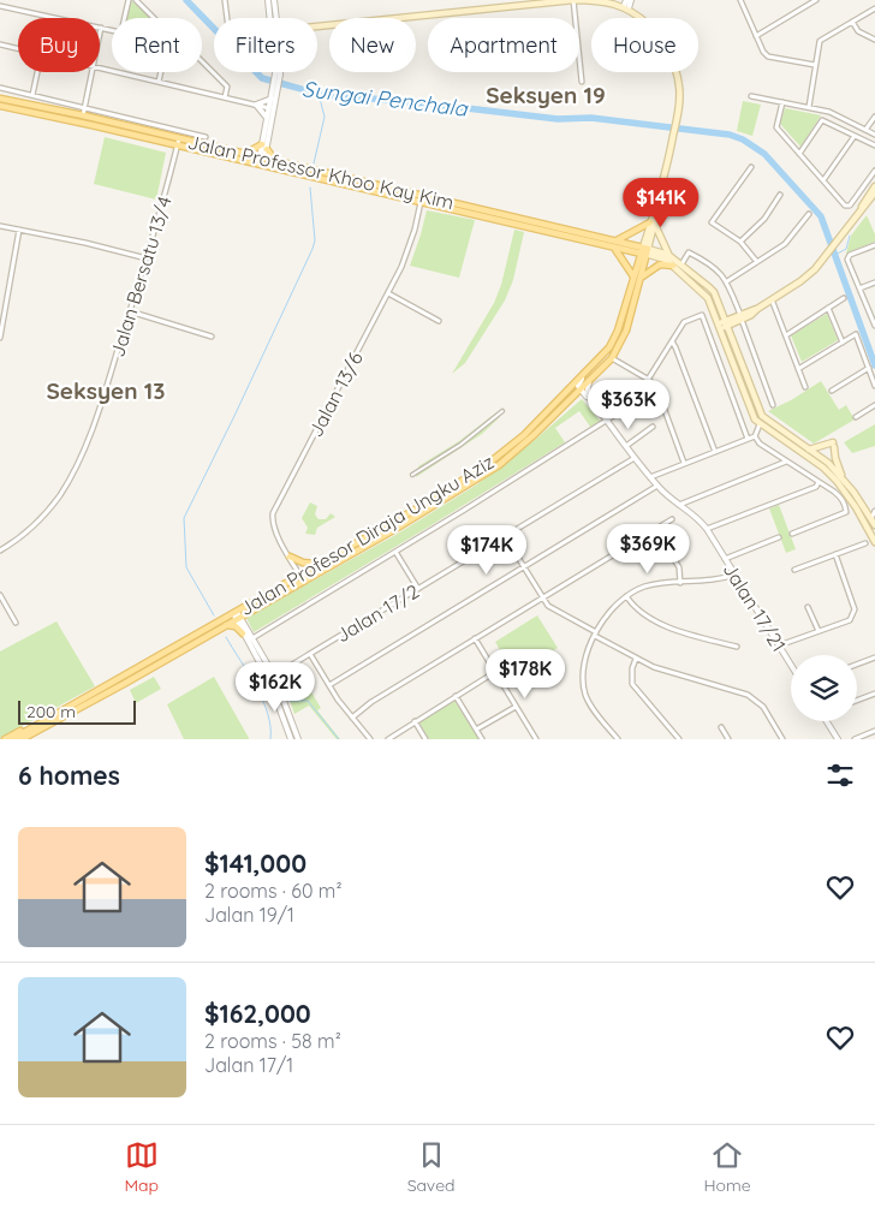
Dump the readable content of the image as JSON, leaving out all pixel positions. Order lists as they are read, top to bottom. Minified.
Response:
{"streets":{"main road":["Jalan Professor Khoo Kay Kim","Jalan Profesor Diraja Ungku Aziz"],"street":["Jalan Bersatu 13/4","Jalan 13/6","Jalan 17/21","Jalan 17/2"]},"crossings":[["Jalan Professor Khoo Kay Kim","Jalan Bersatu 13/4"],["Jalan Professor Khoo Kay Kim","Jalan 13/6"],["Jalan Professor Khoo Kay Kim","Jalan Profesor Diraja Ungku Aziz"],["Jalan 13/6","Jalan Profesor Diraja Ungku Aziz"],["Jalan Profesor Diraja Ungku Aziz","Jalan 17/21"],["Jalan 17/21","Jalan 17/2"]],"districts":["Seksyen 19","Seksyen 13"],"water":["Sungai Penchala"],"scale_bar":"200 m","page":{"chip":["Buy","Rent","Filters","New","Apartment","House"],"price":["$141K","$363K","$369K","$174K","$178K","$162K"],"scale":"200 m","heading":"6 homes","list":[{"name":"$141,000","note":"2 rooms · 60 m² · Jalan 19/1"},{"name":"$162,000","note":"2 rooms · 58 m² · Jalan 17/1"}],"tabs":["Map","Saved","Home"]}}
